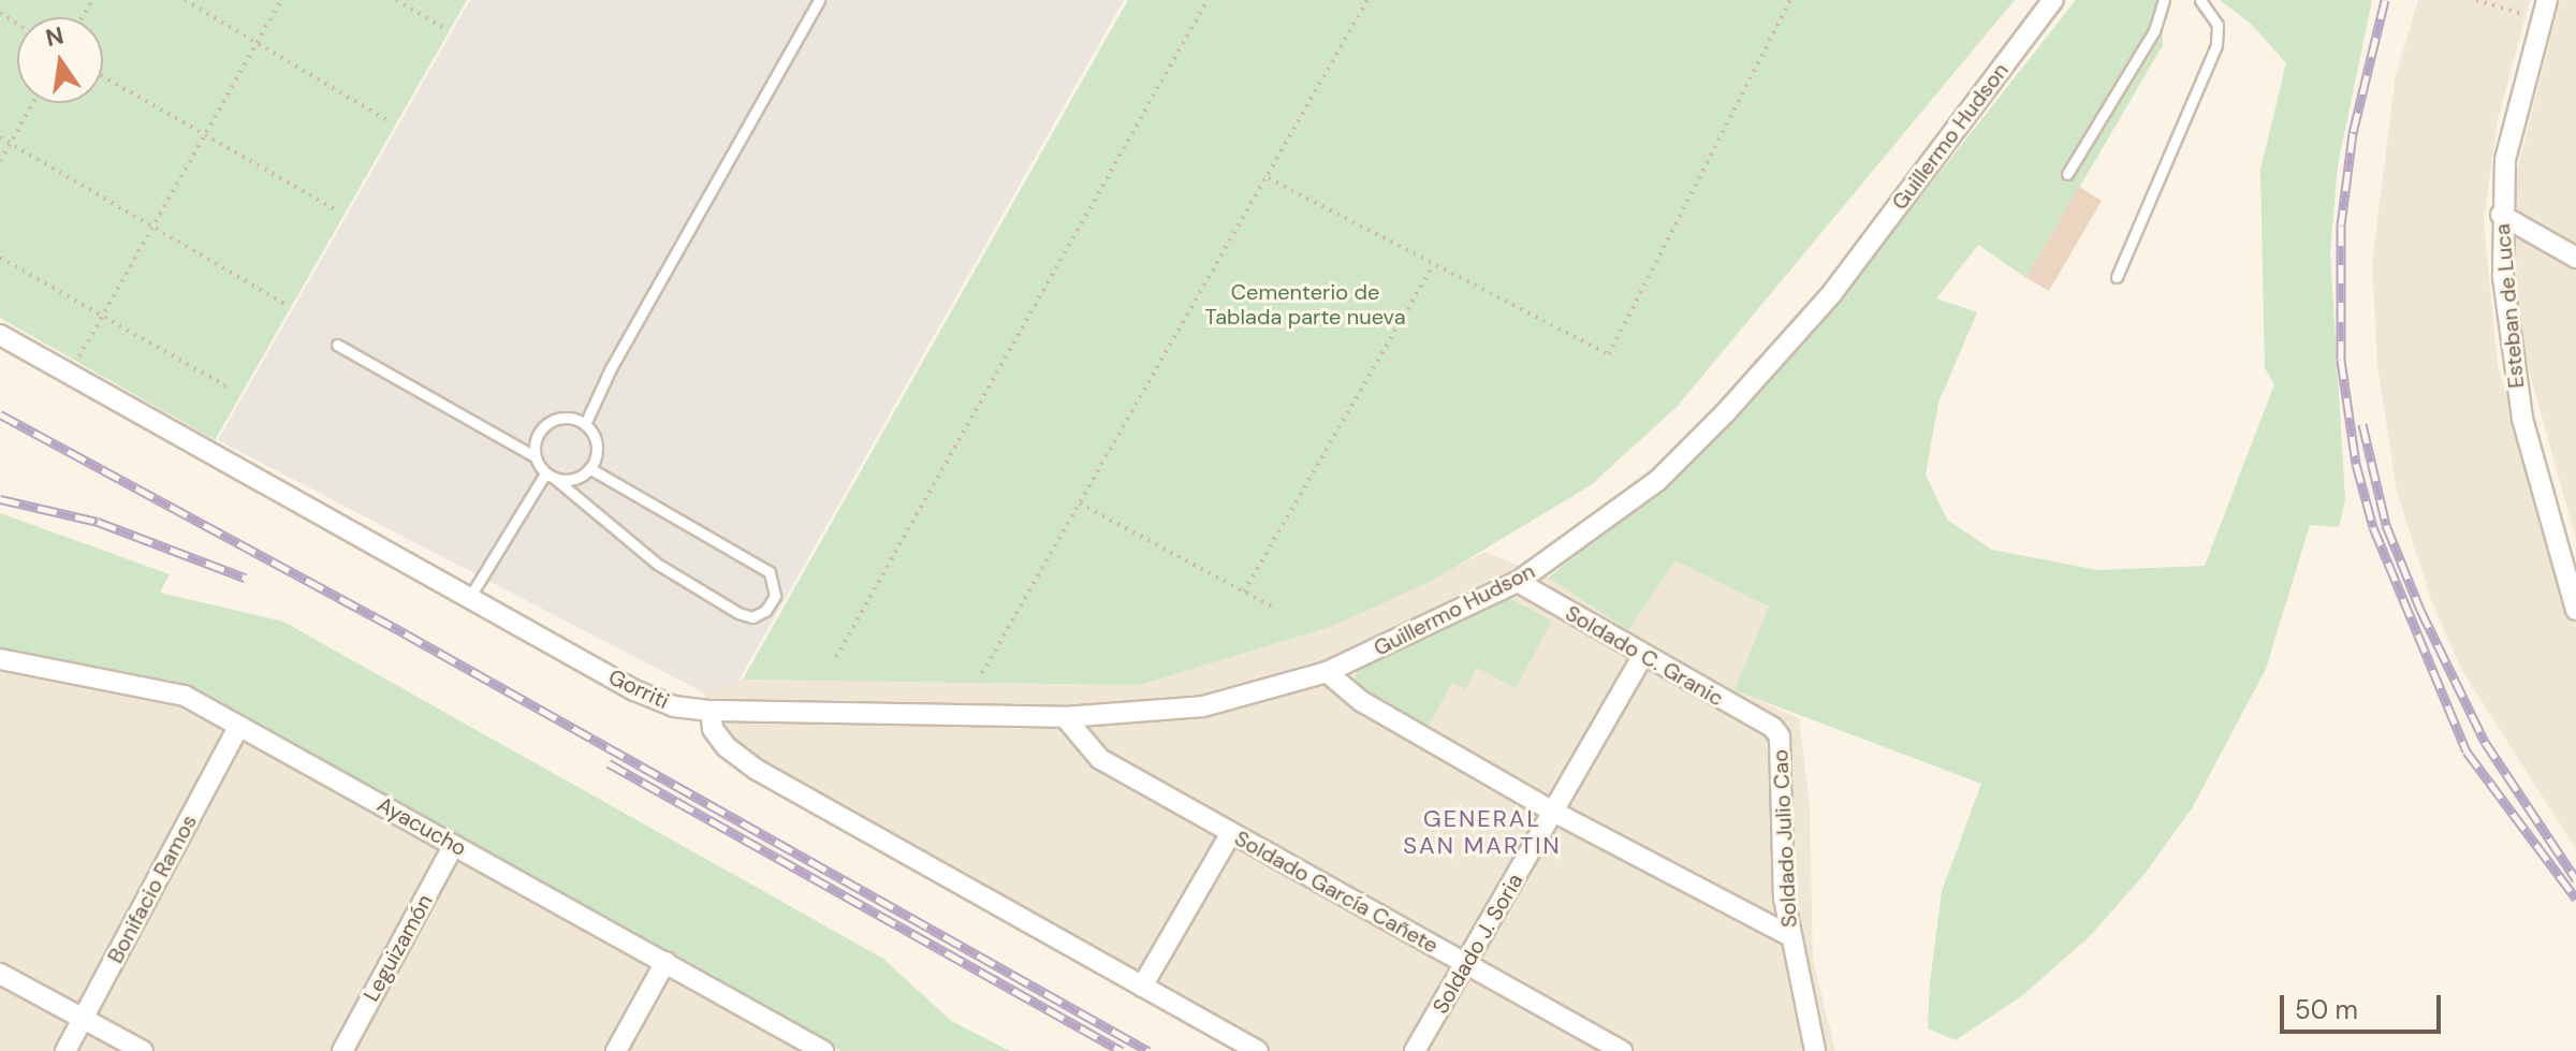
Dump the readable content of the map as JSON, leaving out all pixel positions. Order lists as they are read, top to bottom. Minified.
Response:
{"streets":{"street":["Guillermo Hudson","Esteban de Luca","Soldado C. Granic","Gorriti","Ayacucho","Soldado Julio Cao","Bonifacio Ramos","Soldado García Cañete","Soldado J. Soria","Leguizamón"]},"crossings":[["Guillermo Hudson","Soldado C. Granic"],["Guillermo Hudson","Gorriti"],["Guillermo Hudson","Soldado García Cañete"],["Soldado C. Granic","Soldado Julio Cao"],["Soldado C. Granic","Soldado J. Soria"],["Ayacucho","Bonifacio Ramos"],["Ayacucho","Leguizamón"],["Soldado García Cañete","Soldado J. Soria"]],"districts":["GENERAL SAN MARTIN"],"parks":["Cementerio de Tablada parte nueva"],"scale_bar":"50 m","north":"top"}
